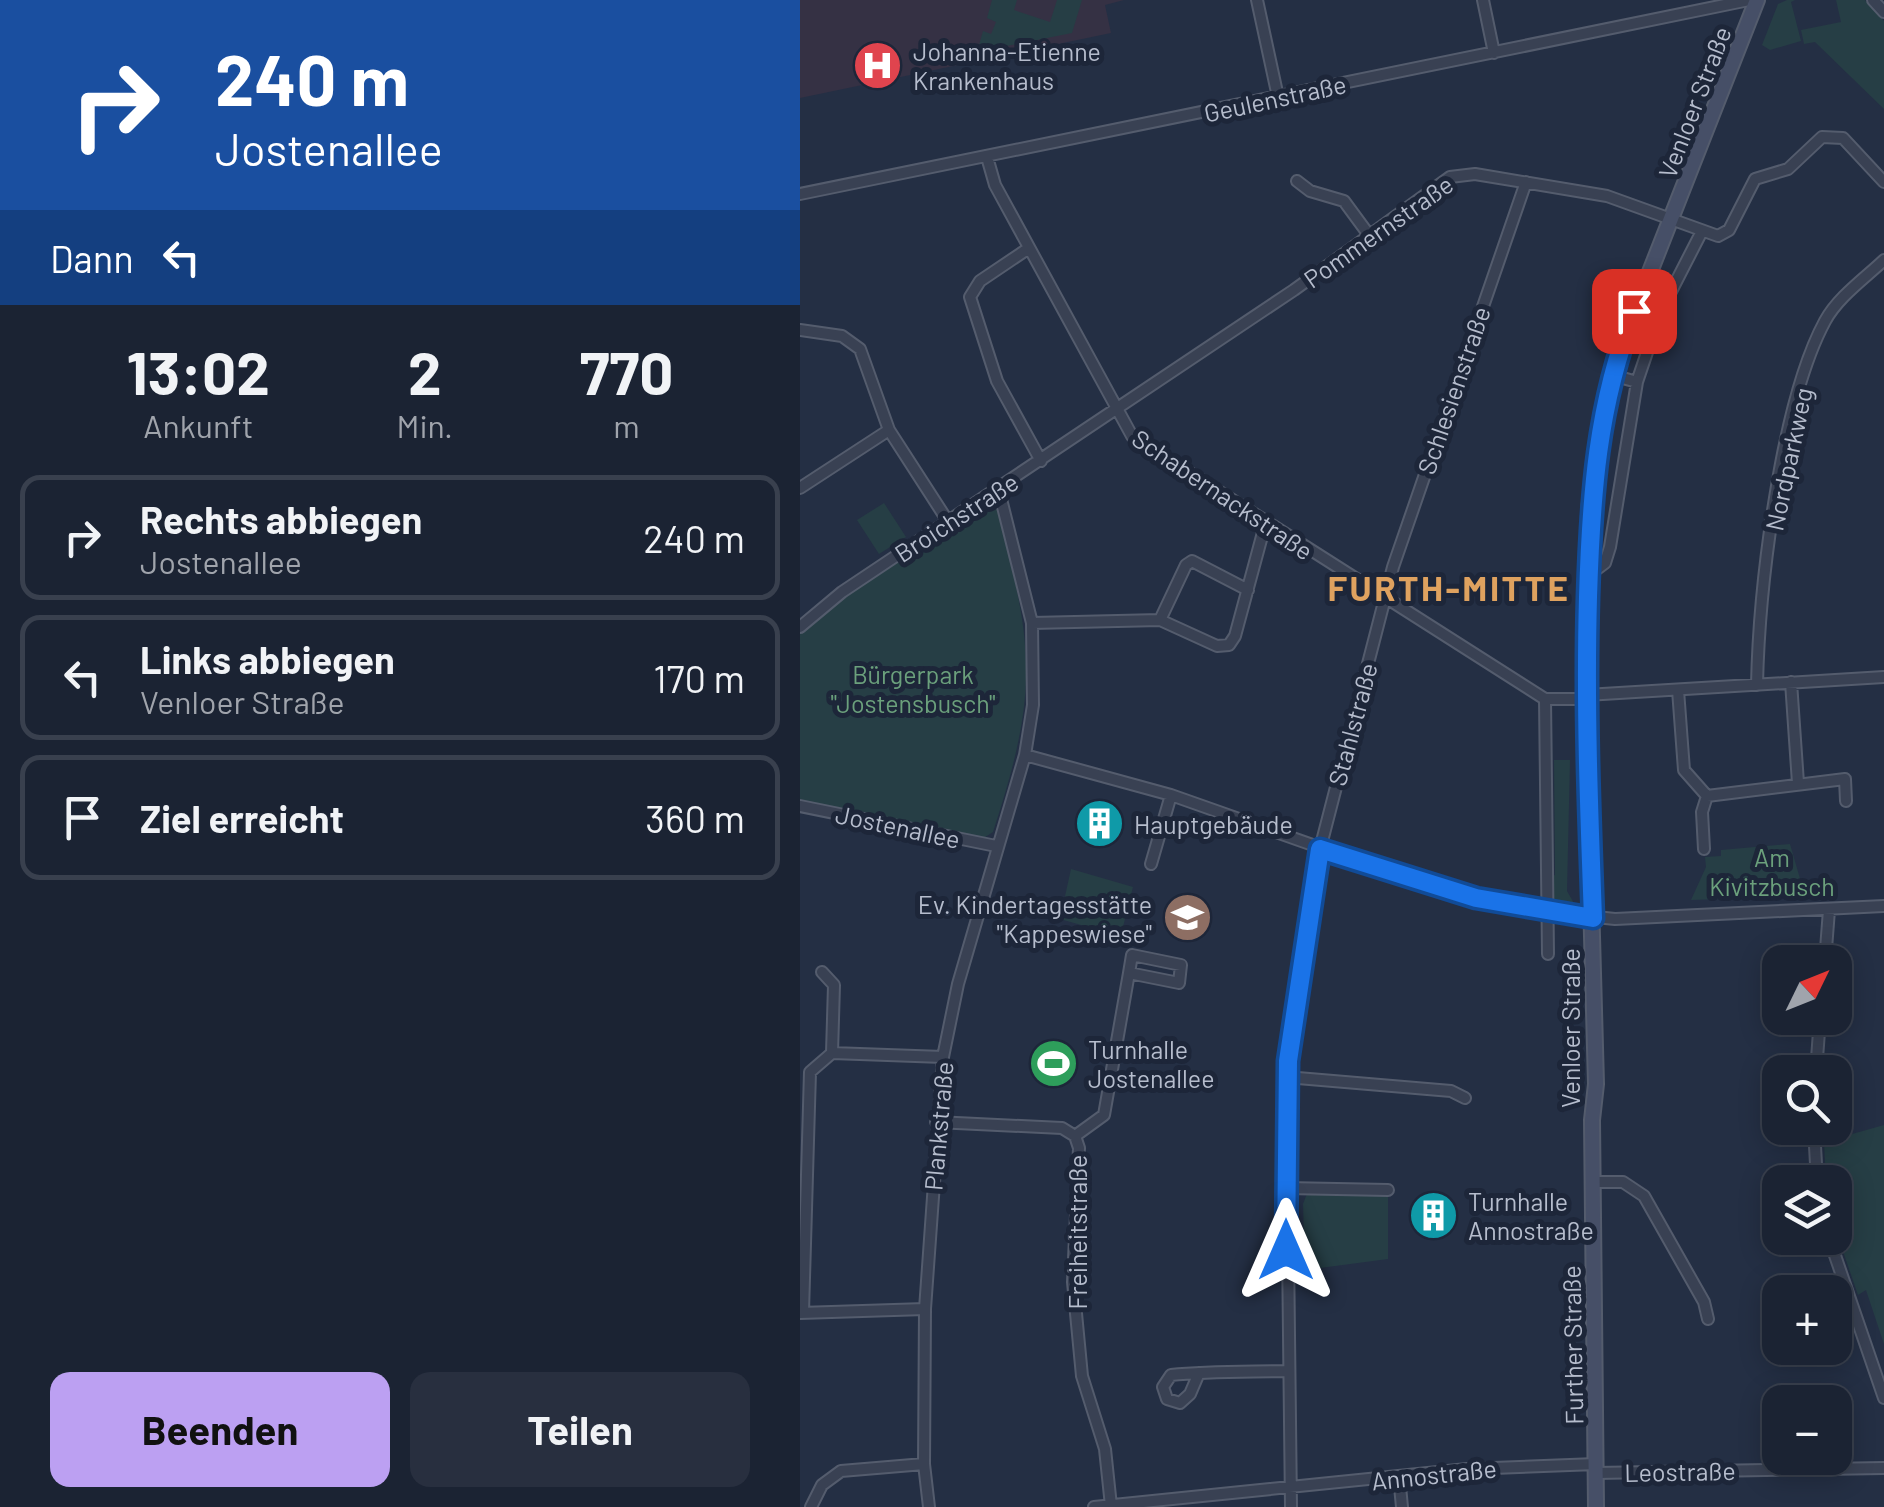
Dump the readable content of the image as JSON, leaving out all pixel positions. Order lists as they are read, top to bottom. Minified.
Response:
{"streets":{"main road":["Venloer Straße","Further Straße"],"street":["Geulenstraße","Pommernstraße","Schlesienstraße","Nordparkweg","Schabernackstraße","Broichstraße","Stahlstraße","Jostenallee","Plankstraße","Freiheitstraße","Leostraße","Annostraße"]},"crossings":[["Geulenstraße","Schabernackstraße"],["Venloer Straße","Pommernstraße"],["Venloer Straße","Schabernackstraße"],["Venloer Straße","Further Straße"],["Pommernstraße","Schlesienstraße"],["Pommernstraße","Schabernackstraße"],["Pommernstraße","Broichstraße"],["Schlesienstraße","Schabernackstraße"],["Schlesienstraße","Stahlstraße"],["Schabernackstraße","Broichstraße"],["Schabernackstraße","Stahlstraße"],["Broichstraße","Plankstraße"],["Stahlstraße","Annostraße"],["Jostenallee","Plankstraße"],["Freiheitstraße","Annostraße"],["Further Straße","Leostraße"],["Further Straße","Annostraße"],["Leostraße","Annostraße"]],"districts":["FURTH-MITTE"],"parks":["Bürgerpark \"Jostensbusch\"","Am Kivitzbusch"],"places":{"hospital":["Johanna-Etienne Krankenhaus"],"building":["Hauptgebäude","Turnhalle Annostraße"],"school or university":["Ev. Kindertagesstätte \"Kappeswiese\""],"sports":["Turnhalle Jostenallee"]},"north":"top right","page":{"turn":["240 m","Jostenallee"],"then":"Dann","eta":["13:02","Ankunft","2","Min.","770","m"],"list":[{"name":"Rechts abbiegen","note":"Jostenallee","value":"240 m"},{"name":"Links abbiegen","note":"Venloer Straße","value":"170 m"},{"name":"Ziel erreicht","value":"360 m"}],"map_buttons":["+","−"],"buttons":["Beenden","Teilen"]}}
